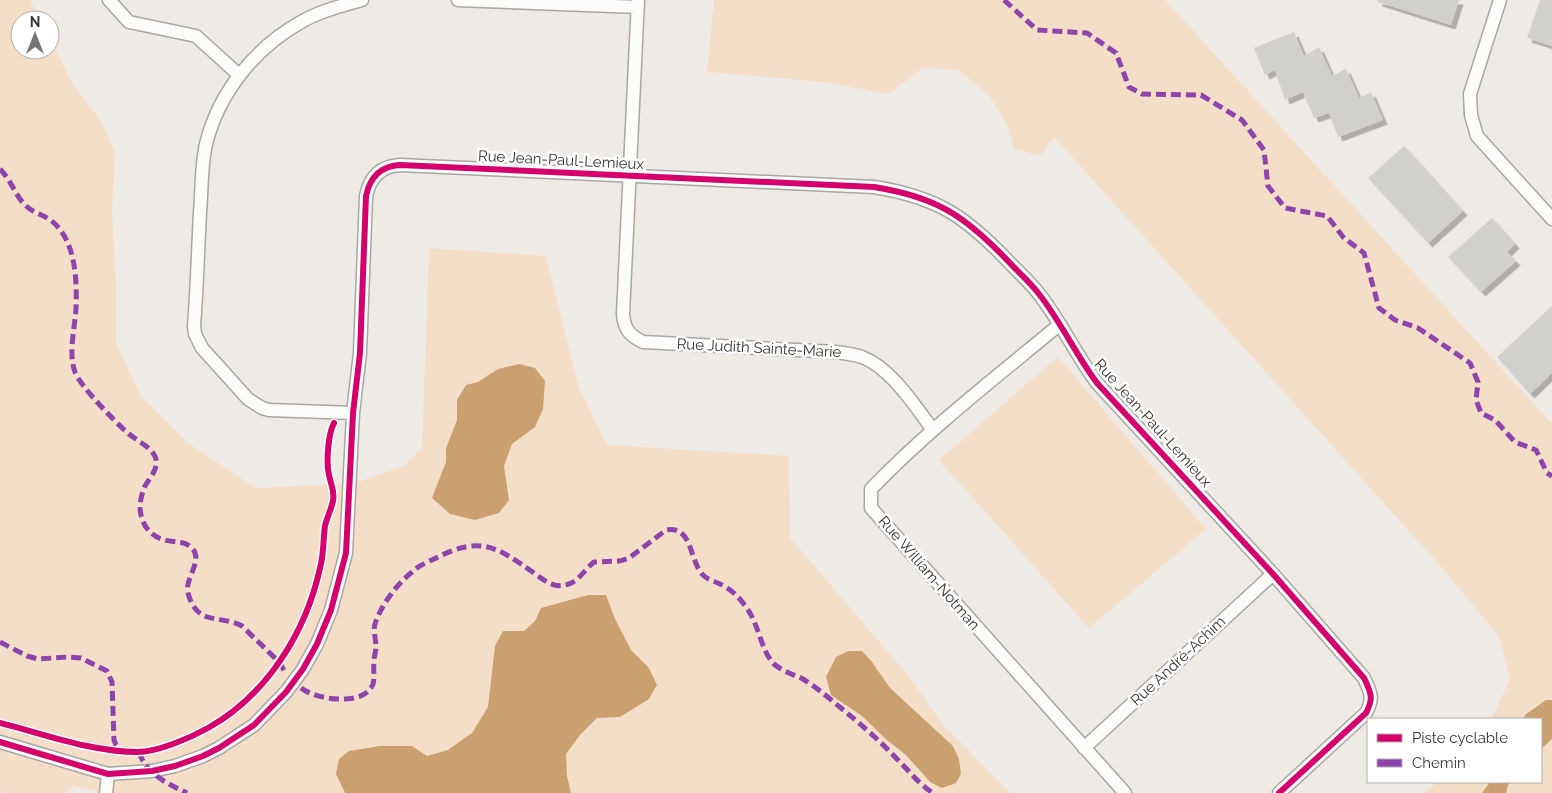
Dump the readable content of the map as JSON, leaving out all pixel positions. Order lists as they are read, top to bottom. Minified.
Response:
{"streets":{"street":["Rue Jean-Paul-Lemieux","Rue Judith Sainte-Marie","Rue William-Notman","Rue André-Achim"]},"crossings":[["Rue Jean-Paul-Lemieux","Rue Judith Sainte-Marie"],["Rue Jean-Paul-Lemieux","Rue William-Notman"],["Rue Jean-Paul-Lemieux","Rue André-Achim"],["Rue Judith Sainte-Marie","Rue William-Notman"],["Rue William-Notman","Rue André-Achim"]],"legend":["Piste cyclable","Chemin"],"north":"top"}
